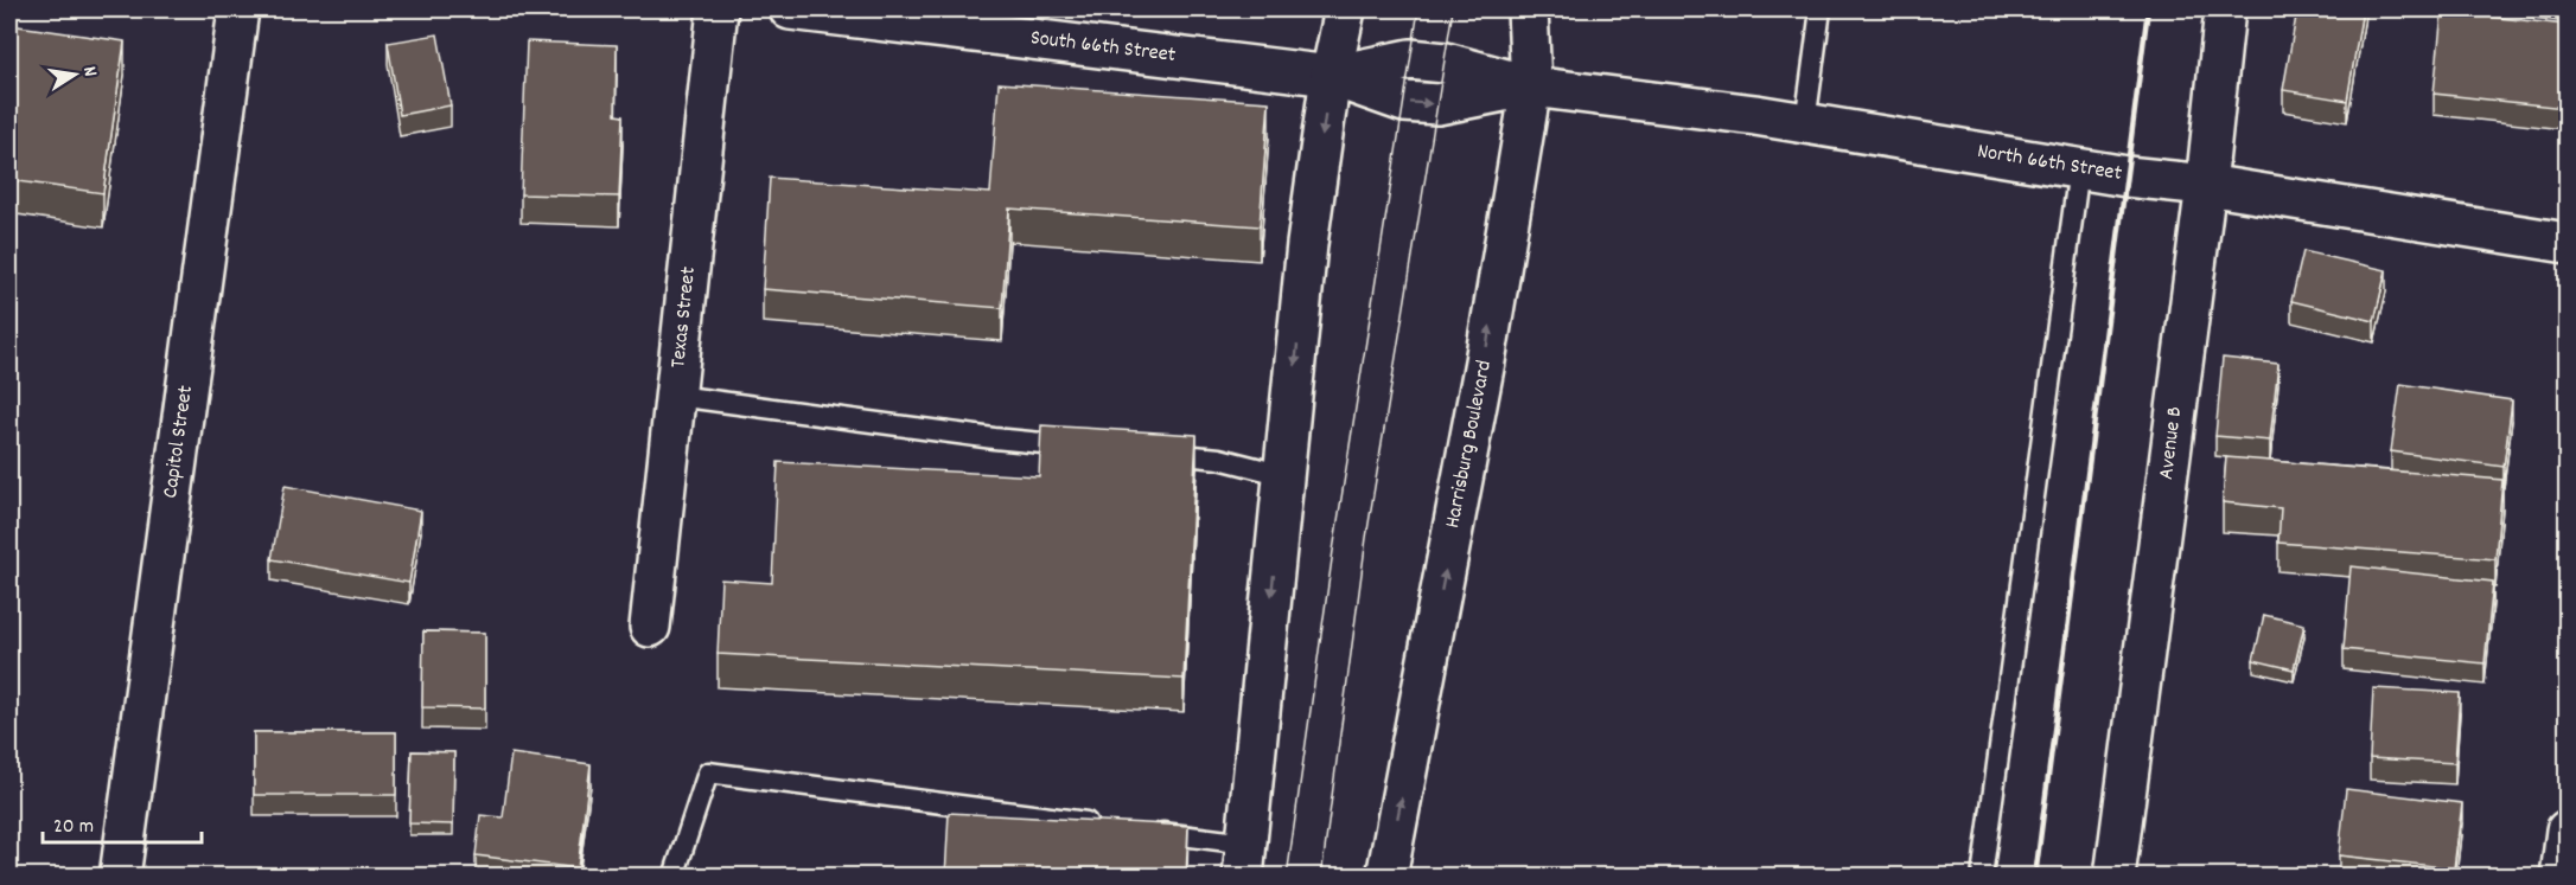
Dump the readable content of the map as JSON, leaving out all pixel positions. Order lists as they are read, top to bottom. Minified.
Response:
{"streets":{"street":["South 66th Street","North 66th Street","Texas Street","Capitol Street","Avenue B","Harrisburg Boulevard"]},"crossings":[["South 66th Street","North 66th Street"],["South 66th Street","Harrisburg Boulevard"],["North 66th Street","Avenue B"],["North 66th Street","Harrisburg Boulevard"]],"scale_bar":"20 m","north":"right"}
